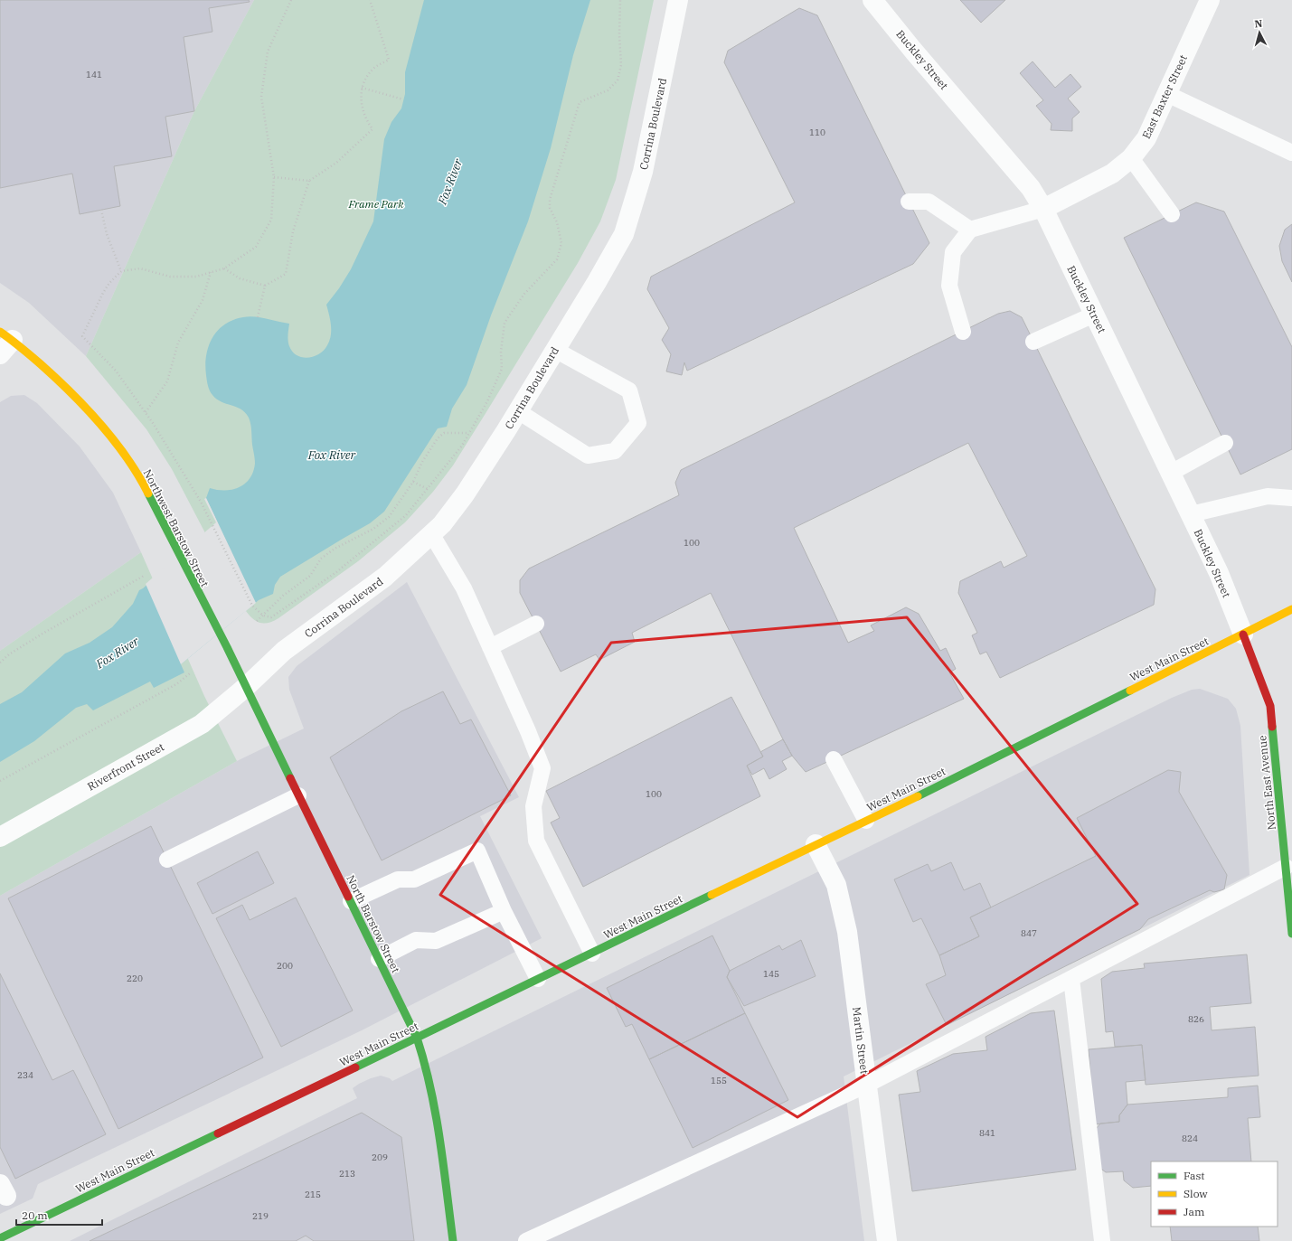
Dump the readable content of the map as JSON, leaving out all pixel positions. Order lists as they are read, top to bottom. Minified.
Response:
{"streets":{"main road":["Northwest Barstow Street","West Main Street","North East Avenue","North Barstow Street"],"street":["Buckley Street","East Baxter Street","Corrina Boulevard","Riverfront Street","Martin Street"]},"crossings":[["Buckley Street","East Baxter Street"],["Buckley Street","West Main Street"],["Buckley Street","North East Avenue"],["Corrina Boulevard","Riverfront Street"],["Corrina Boulevard","North Barstow Street"],["Northwest Barstow Street","North Barstow Street"],["West Main Street","North East Avenue"],["West Main Street","North Barstow Street"],["West Main Street","Martin Street"],["Riverfront Street","North Barstow Street"]],"water":["Fox River"],"parks":["Frame Park"],"house_numbers":["141","110","100","100","847","200","145","220","826","234","155","841","824","209","213","215","219"],"legend":["Fast","Slow","Jam"],"scale_bar":"20 m","north":"top"}
